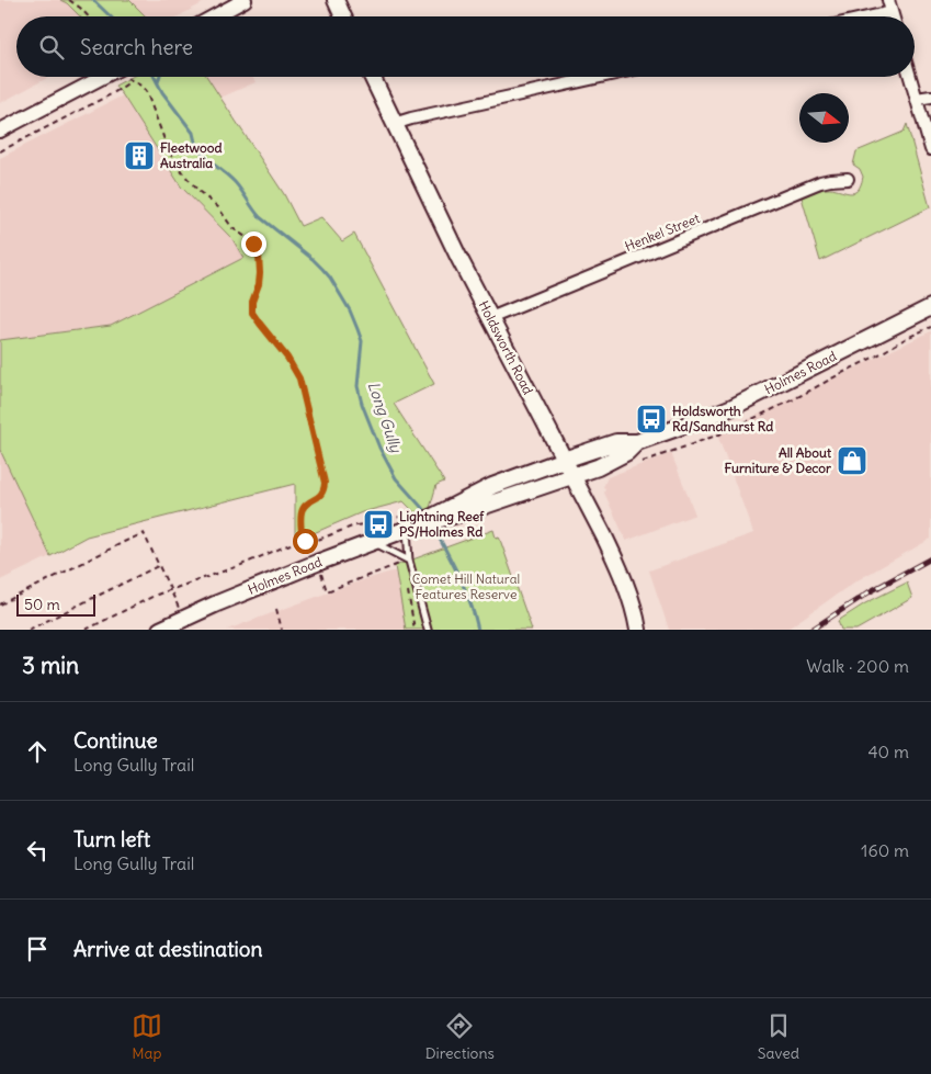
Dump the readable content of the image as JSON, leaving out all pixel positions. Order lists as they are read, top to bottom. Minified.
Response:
{"streets":{"main road":["Holdsworth Road","Holmes Road"],"street":["Henkel Street"]},"crossings":[["Henkel Street","Holdsworth Road"],["Holdsworth Road","Holmes Road"]],"water":["Long Gully"],"parks":["Comet Hill Natural Features Reserve"],"places":{"building":["Fleetwood Australia"],"bus stop":["Holdsworth Rd/Sandhurst Rd","Lightning Reef PS/Holmes Rd"],"shop":["All About Furniture & Decor"]},"scale_bar":"50 m","north":"right","page":{"search":"Search here","scale":"50 m","heading":["3 min","Walk · 200 m"],"list":[["Continue","Long Gully Trail","40 m"],["Turn left","Long Gully Trail","160 m"],"Arrive at destination"],"nav":["Map","Directions","Saved"]}}
